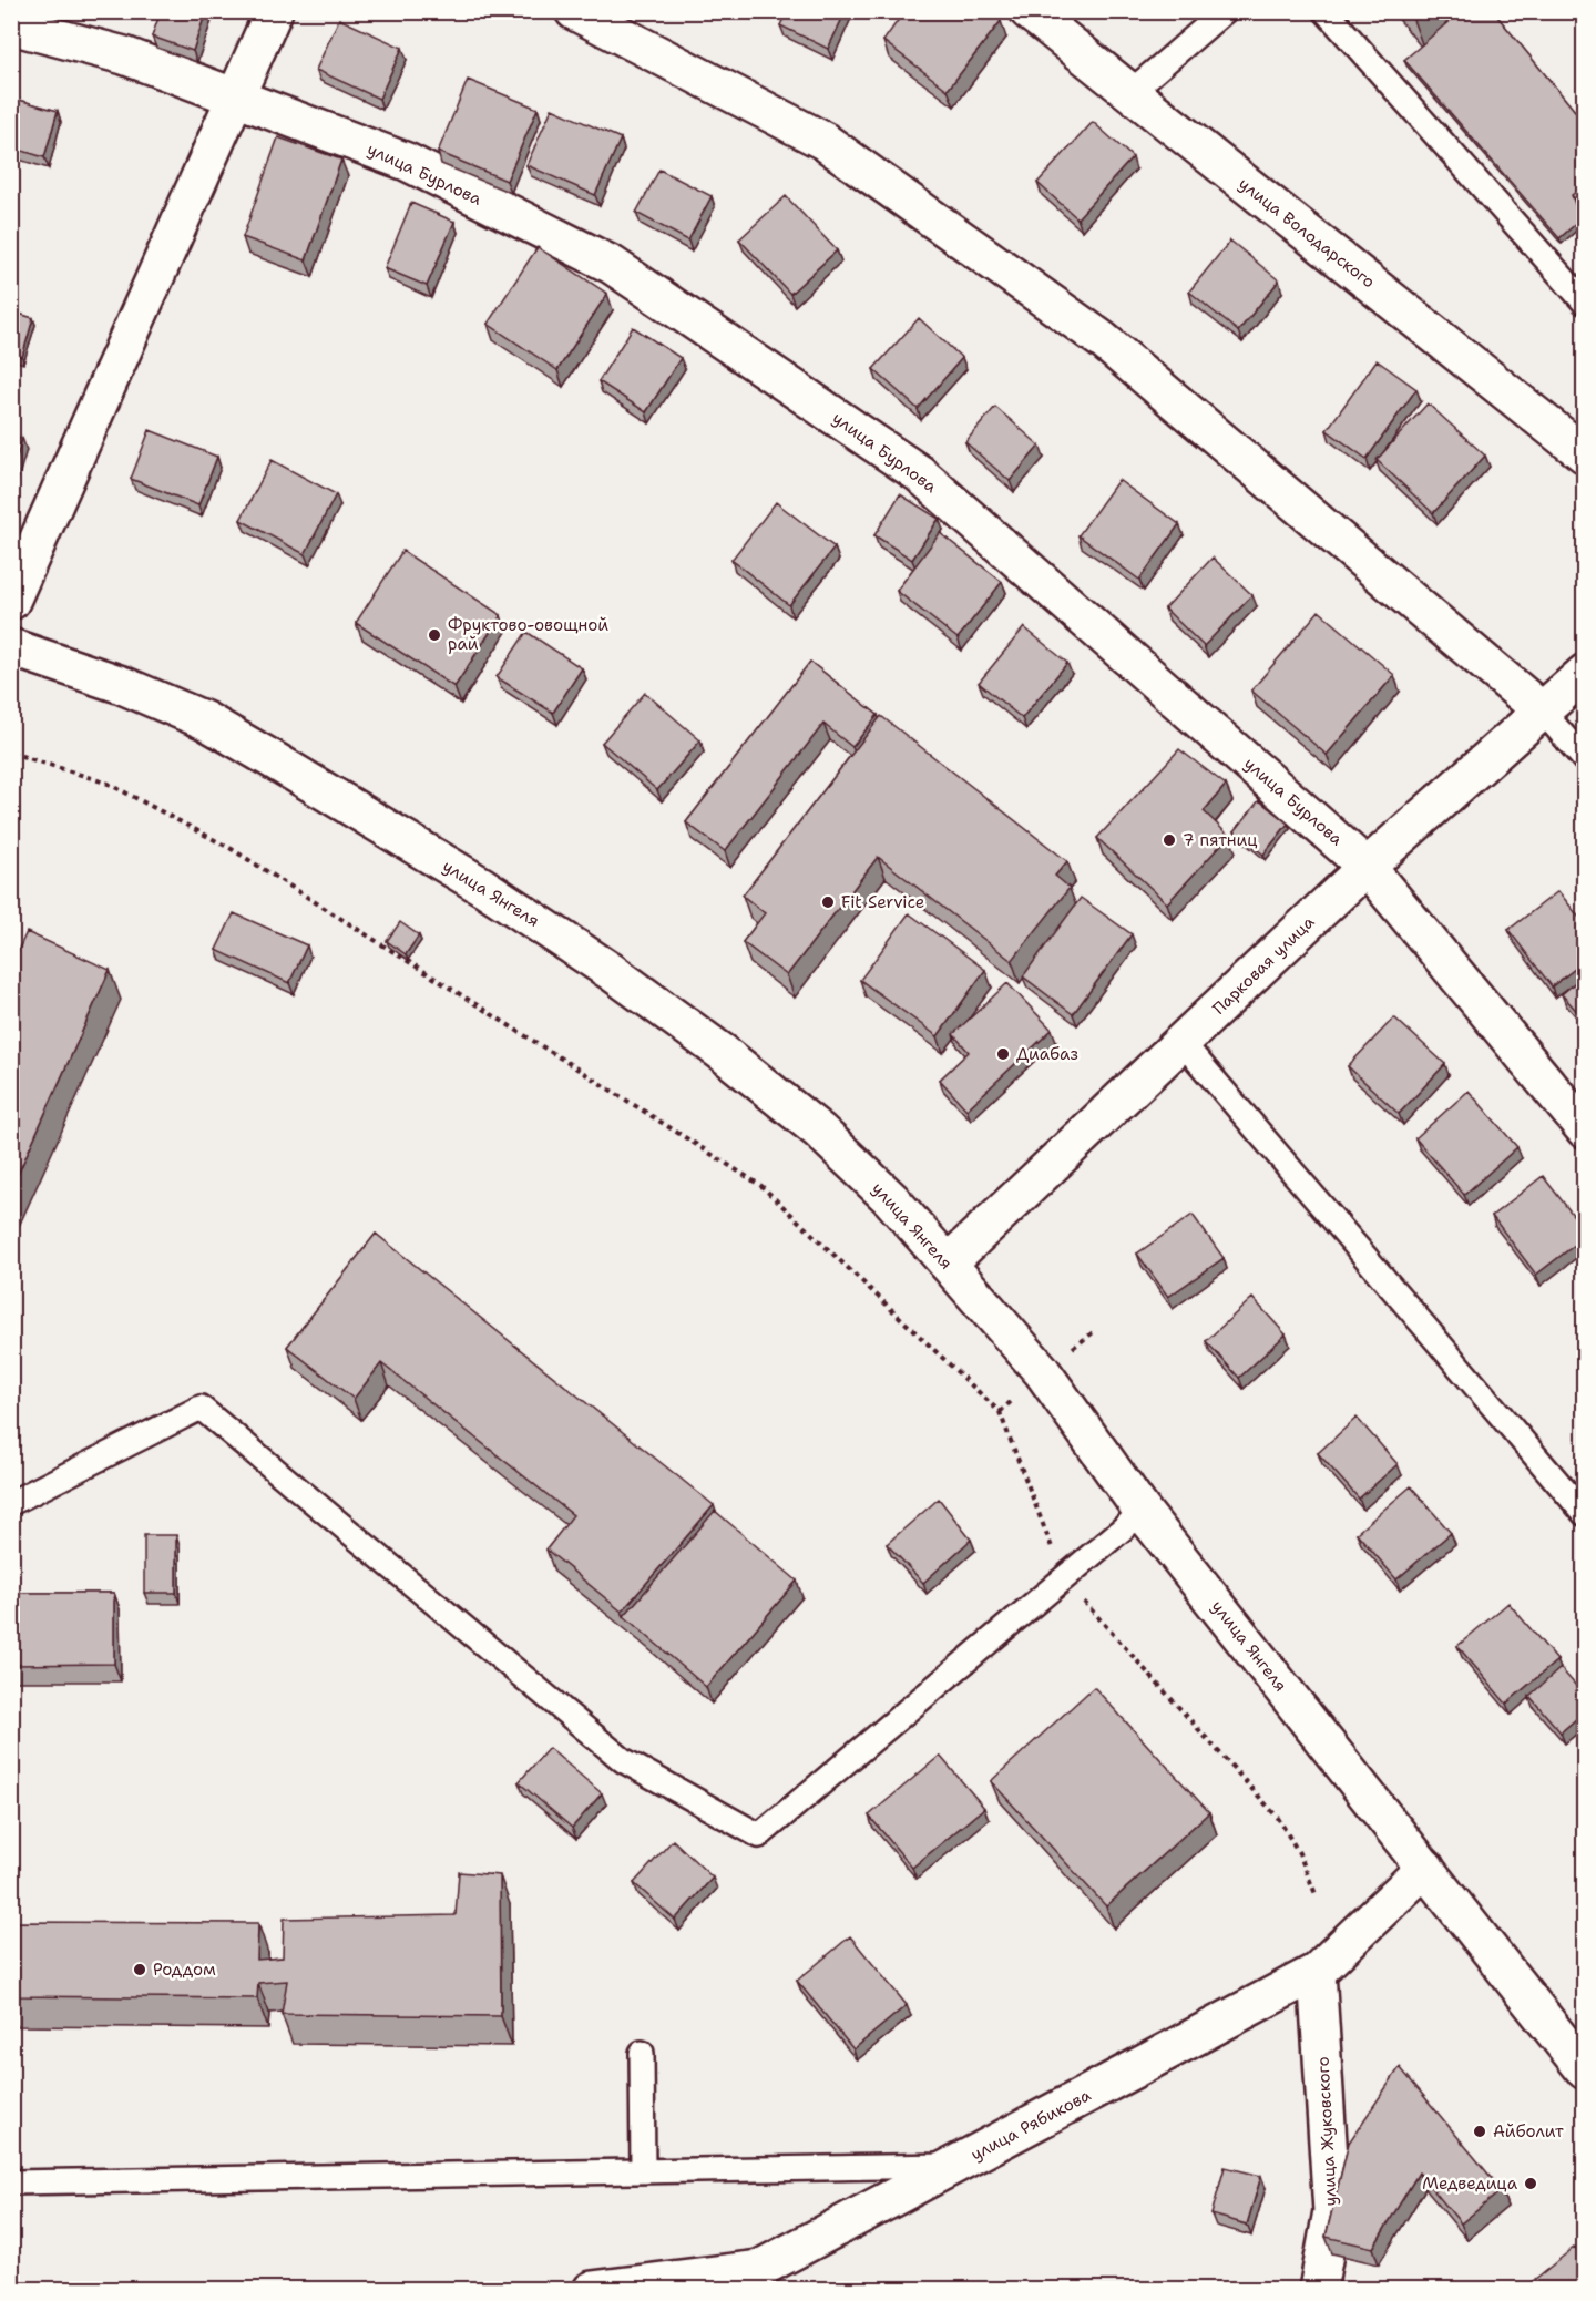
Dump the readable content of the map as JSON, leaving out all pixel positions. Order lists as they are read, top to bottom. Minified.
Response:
{"streets":{"street":["улица Бурлова","улица Володарского","улица Янгеля","Парковая улица","улица Рябикова","улица Жуковского"]},"crossings":[["улица Бурлова","Парковая улица"],["улица Янгеля","Парковая улица"],["улица Янгеля","улица Рябикова"],["улица Рябикова","улица Жуковского"]],"places":["Фруктово-овощной рай","7 пятниц","Fit Service","Диабаз","Роддом","Айболит","Медведица"]}
